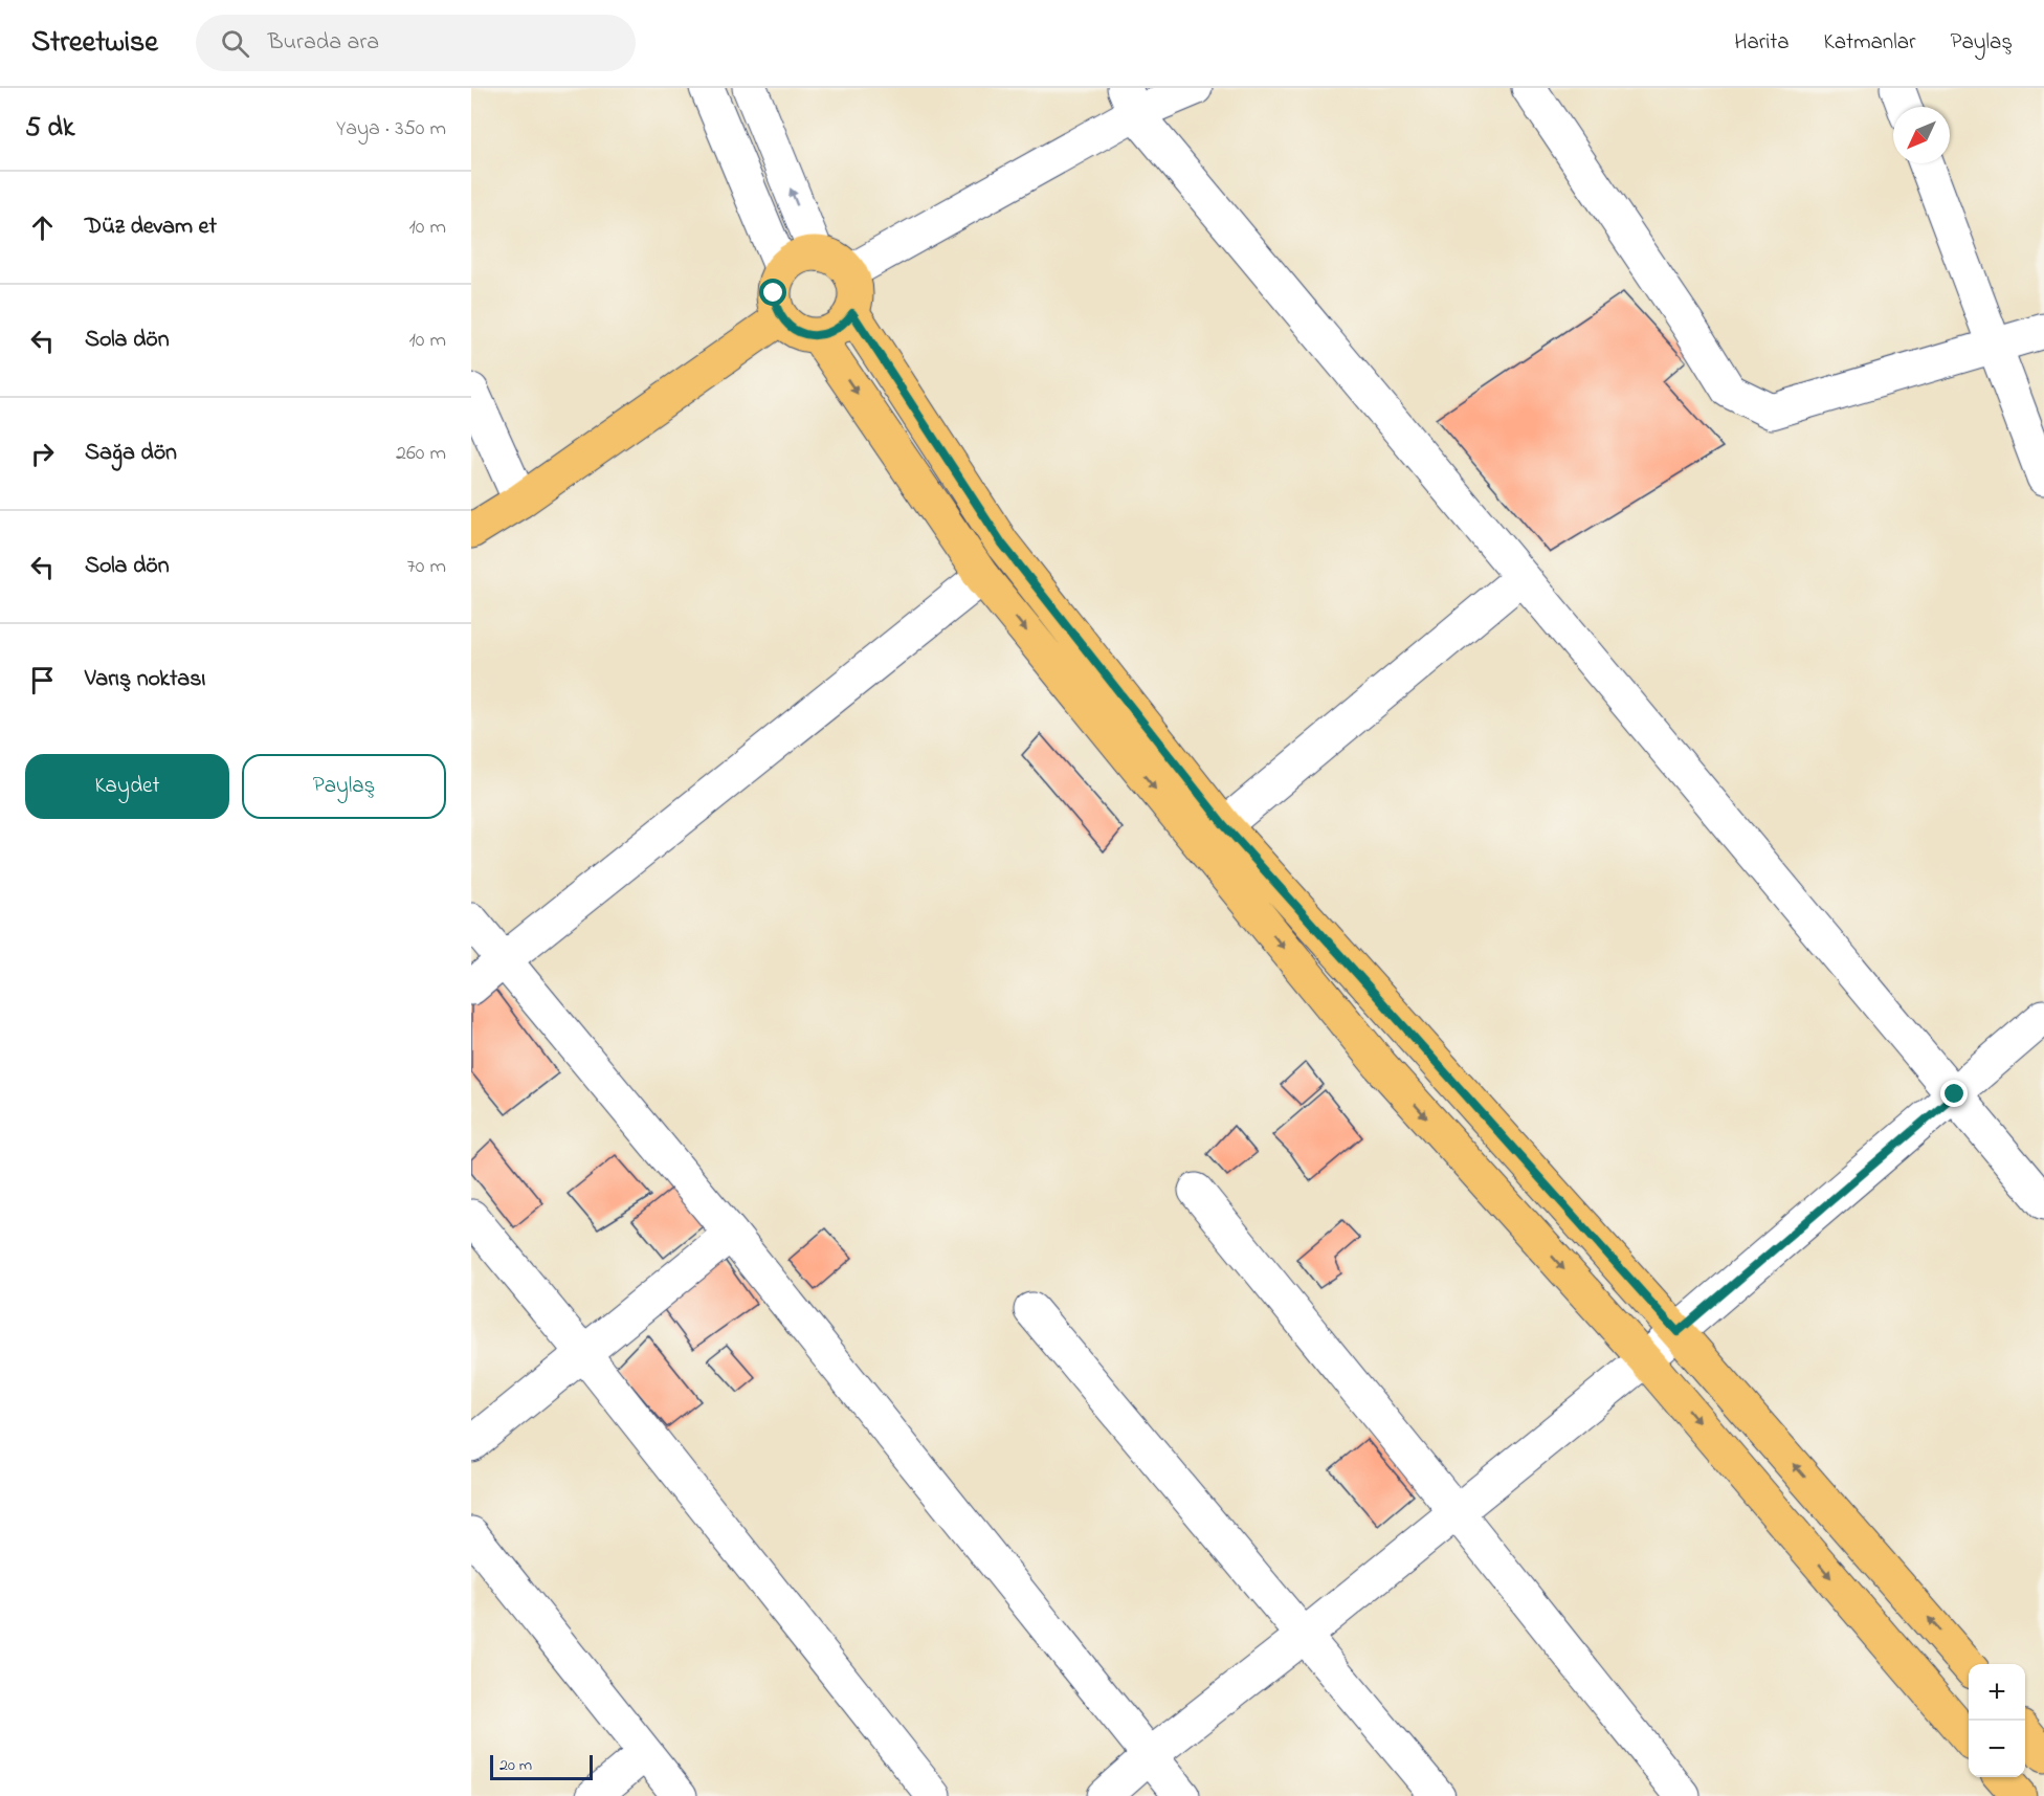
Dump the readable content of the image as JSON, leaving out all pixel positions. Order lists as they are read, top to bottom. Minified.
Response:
{"scale_bar":"20 m","north":"bottom left","page":{"header":"Streetwise","search":"Burada ara","nav":["Harita","Katmanlar","Paylaş"],"heading":["5 dk","Yaya · 350 m"],"list":[["Düz devam et","10 m"],["Sola dön","10 m"],["Sağa dön","260 m"],["Sola dön","70 m"],"Varış noktası"],"buttons":["Kaydet","Paylaş"],"map_buttons":["+","−"],"scale":"20 m"}}
